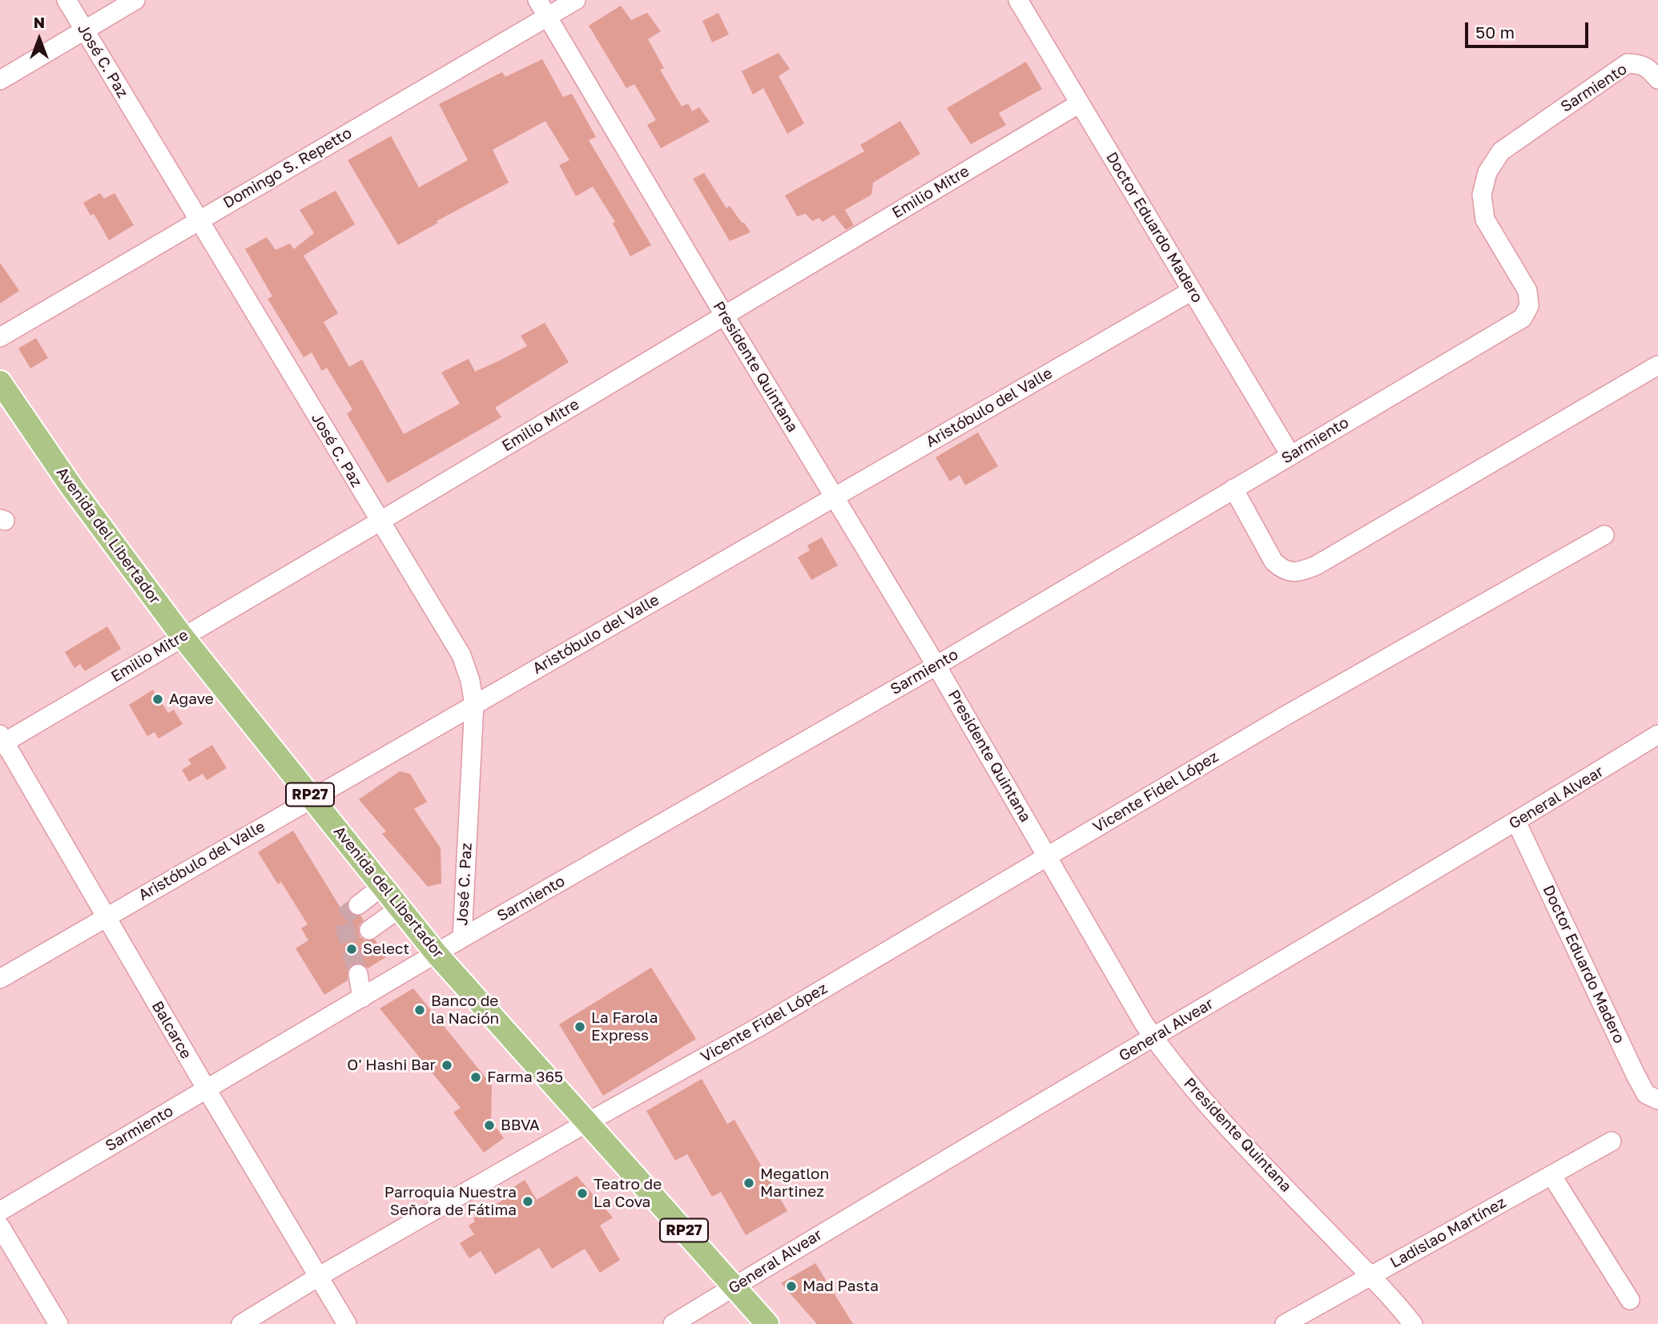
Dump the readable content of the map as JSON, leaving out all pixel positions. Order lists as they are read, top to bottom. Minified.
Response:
{"streets":{"main road":["Avenida del Libertador","RP27"],"street":["José C. Paz","Sarmiento","Domingo S. Repetto","Emilio Mitre","Doctor Eduardo Madero","Presidente Quintana","Aristóbulo del Valle","Vicente Fidel López","General Alvear","Balcarce","Ladislao Martínez"]},"crossings":[["José C. Paz","Sarmiento"],["José C. Paz","Domingo S. Repetto"],["José C. Paz","Emilio Mitre"],["José C. Paz","Aristóbulo del Valle"],["Sarmiento","Doctor Eduardo Madero"],["Sarmiento","Presidente Quintana"],["Sarmiento","Avenida del Libertador"],["Sarmiento","Balcarce"],["Domingo S. Repetto","Presidente Quintana"],["Emilio Mitre","Doctor Eduardo Madero"],["Emilio Mitre","Presidente Quintana"],["Emilio Mitre","Avenida del Libertador"],["Emilio Mitre","Balcarce"],["Doctor Eduardo Madero","Aristóbulo del Valle"],["Doctor Eduardo Madero","General Alvear"],["Presidente Quintana","Aristóbulo del Valle"],["Presidente Quintana","Vicente Fidel López"],["Presidente Quintana","General Alvear"],["Presidente Quintana","Ladislao Martínez"],["Aristóbulo del Valle","Avenida del Libertador"],["Aristóbulo del Valle","Balcarce"],["Avenida del Libertador","Vicente Fidel López"],["Avenida del Libertador","General Alvear"],["Vicente Fidel López","Balcarce"]],"places":["Agave","Select","Banco de la Nación","La Farola Express","O' Hashi Bar","Farma 365","BBVA","Megatlon Martinez","Teatro de La Cova","Parroquia Nuestra Señora de Fátima","Mad Pasta"],"scale_bar":"50 m","north":"top"}
